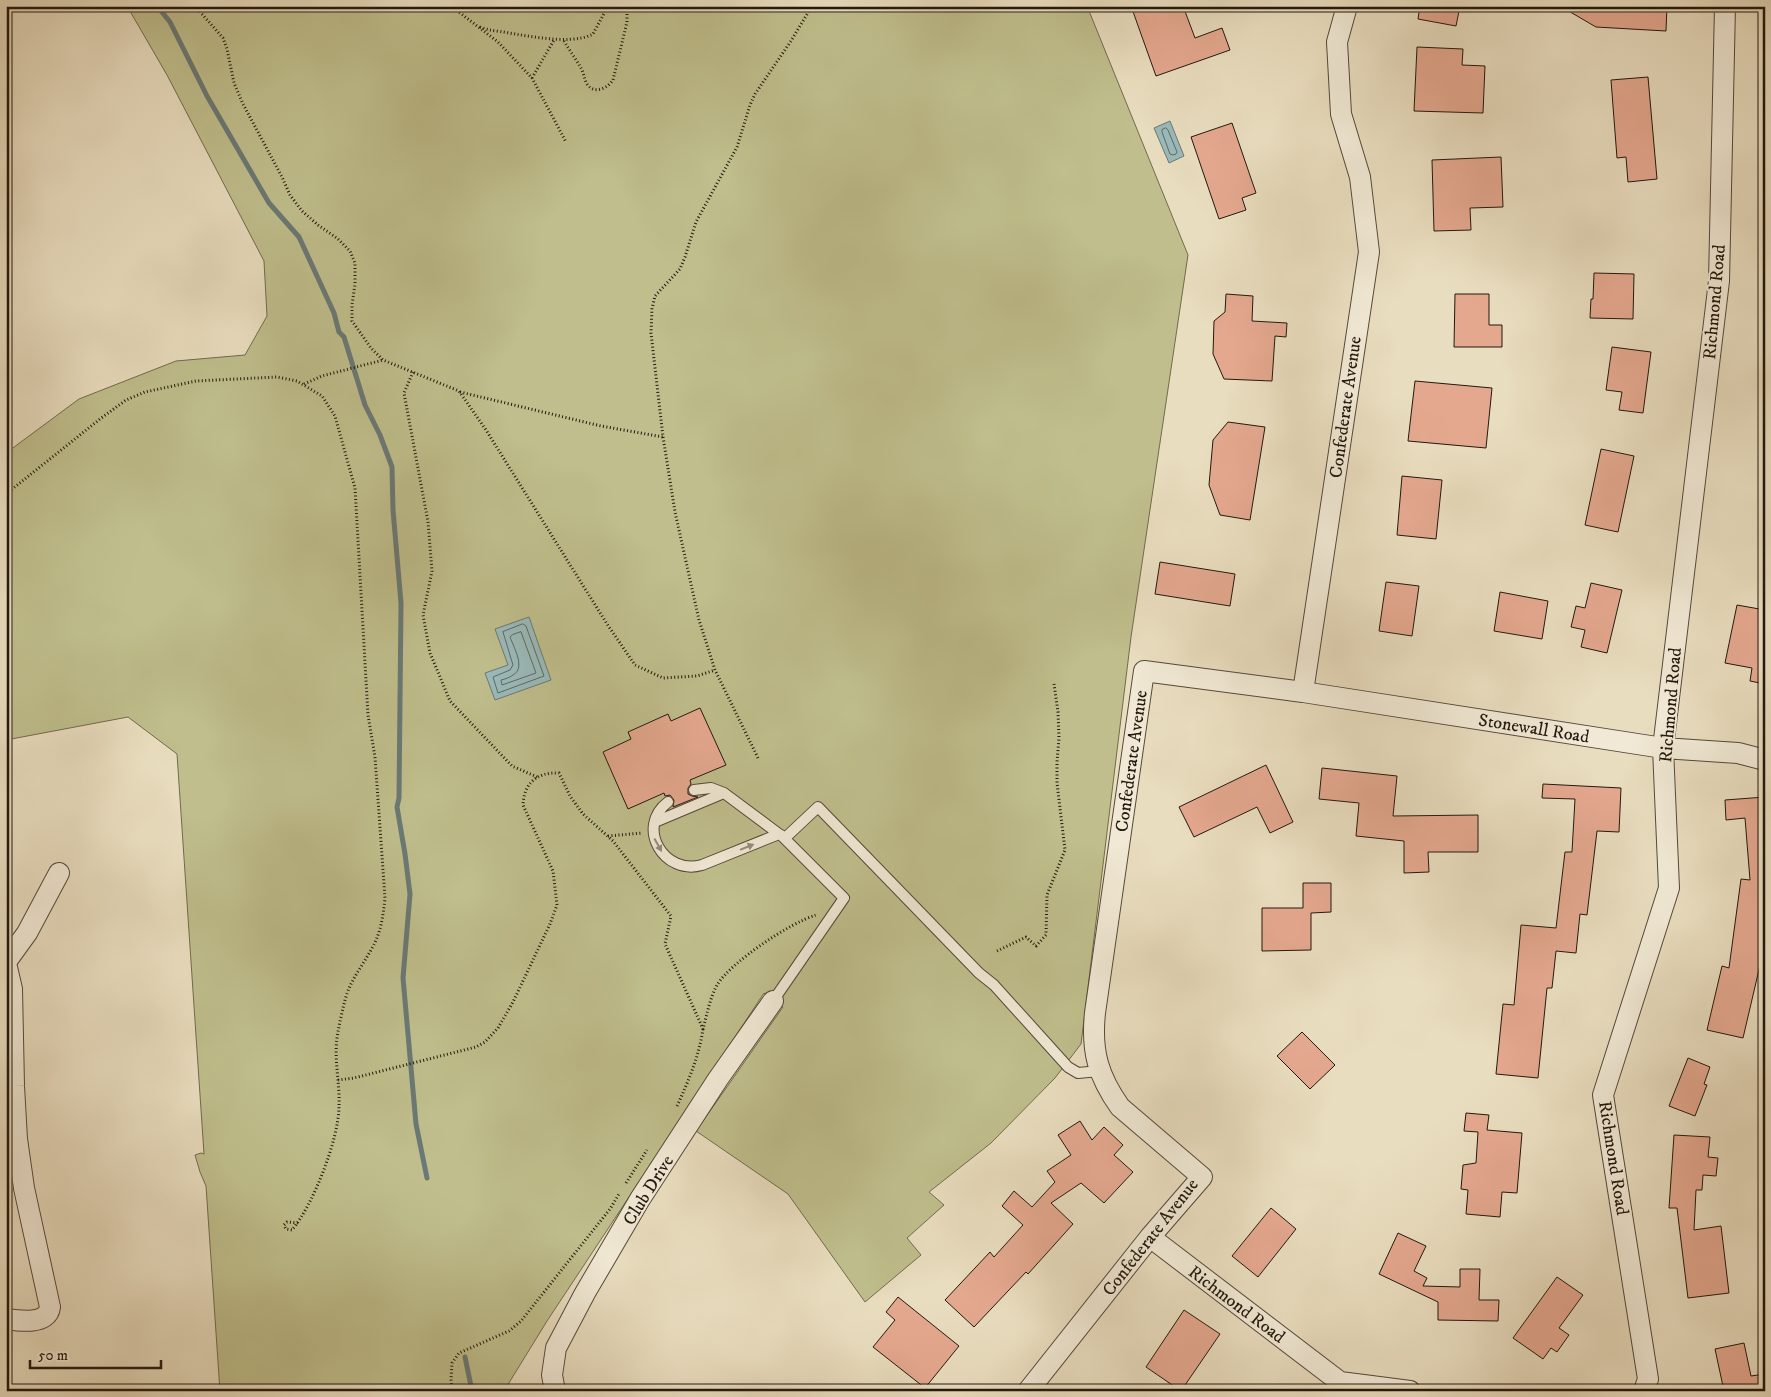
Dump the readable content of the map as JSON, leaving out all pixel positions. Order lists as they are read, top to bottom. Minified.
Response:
{"streets":{"street":["Richmond Road","Confederate Avenue","Stonewall Road","Club Drive"]},"crossings":[["Richmond Road","Confederate Avenue"],["Richmond Road","Stonewall Road"],["Confederate Avenue","Stonewall Road"]],"scale_bar":"50 m"}
